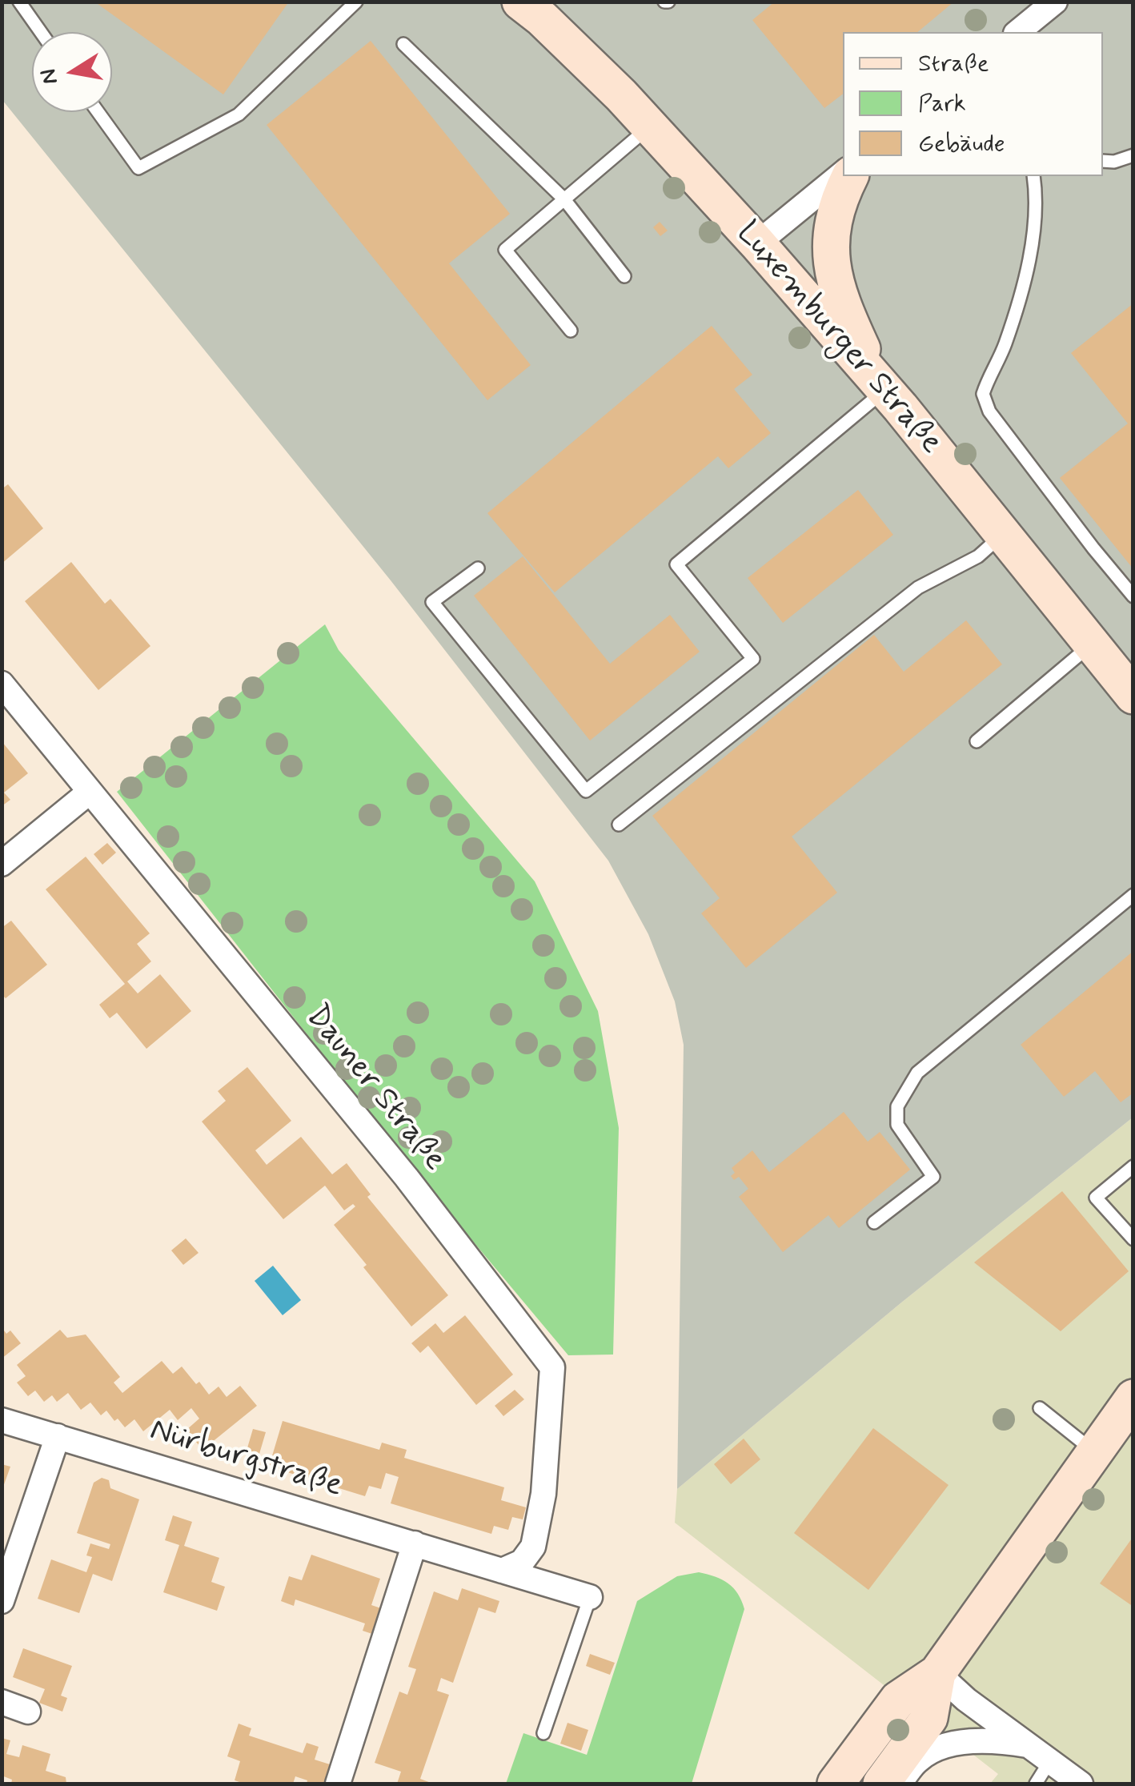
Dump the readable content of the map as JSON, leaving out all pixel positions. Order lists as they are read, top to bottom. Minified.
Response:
{"streets":{"main road":["Luxemburger Straße"],"street":["Dauner Straße","Nürburgstraße"]},"crossings":[["Dauner Straße","Nürburgstraße"]],"legend":["Straße","Park","Gebäude"],"north":"left"}
